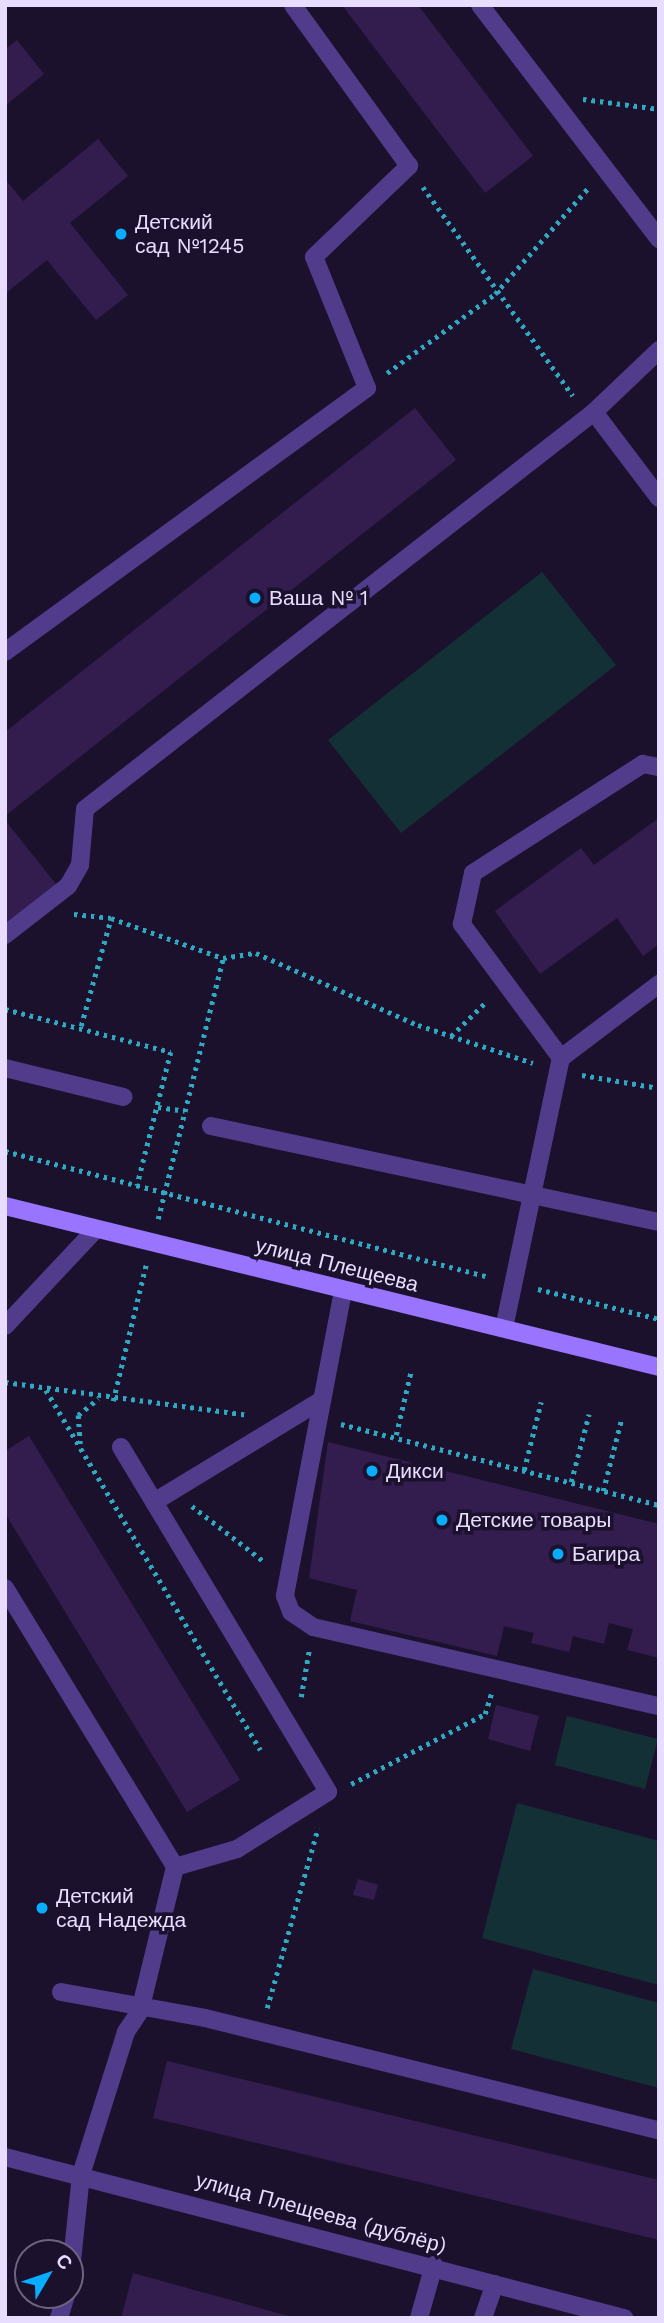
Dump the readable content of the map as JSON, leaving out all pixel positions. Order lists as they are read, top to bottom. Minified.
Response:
{"streets":{"main road":["улица Плещеева"],"street":["улица Плещеева (дублёр)"]},"places":["Детский сад №1245","Ваша № 1","Дикси","Детские товары","Багира","Детский сад Надежда"],"north":"top right"}
